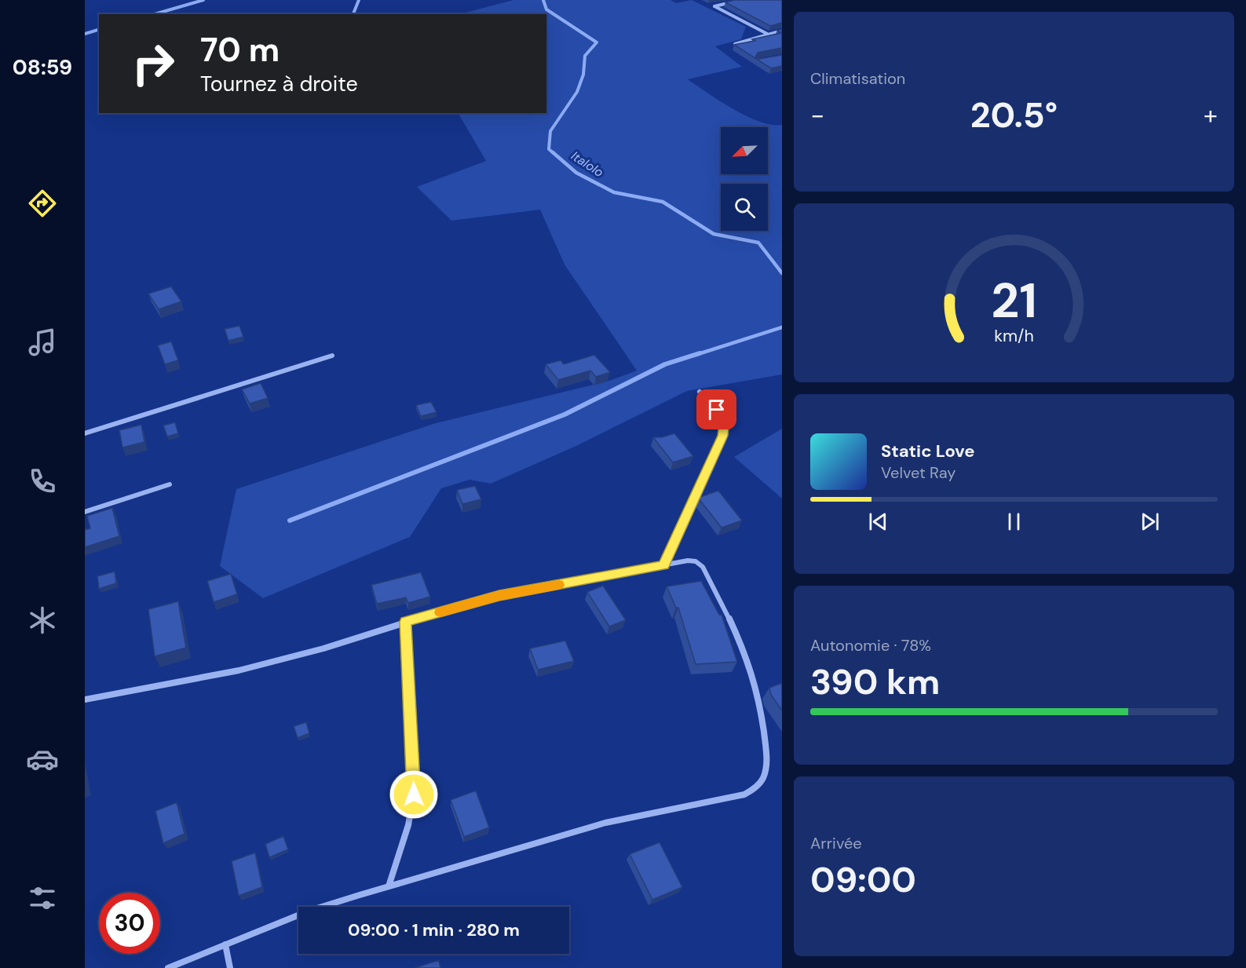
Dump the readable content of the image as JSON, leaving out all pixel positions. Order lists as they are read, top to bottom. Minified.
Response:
{"water":["Italolo"],"north":"bottom left","page":{"tabs":"08:59","tile":["Climatisation",["Autonomie · 78%","390 km"],["Arrivée","09:00"]],"turn":["70 m","Tournez à droite"],"heat":["−","20.5°","+"],"song":["Static Love","Velvet Ray"],"limit":"30","trip":"09:00 · 1 min · 280 m","gauge":["21","km/h"]}}
